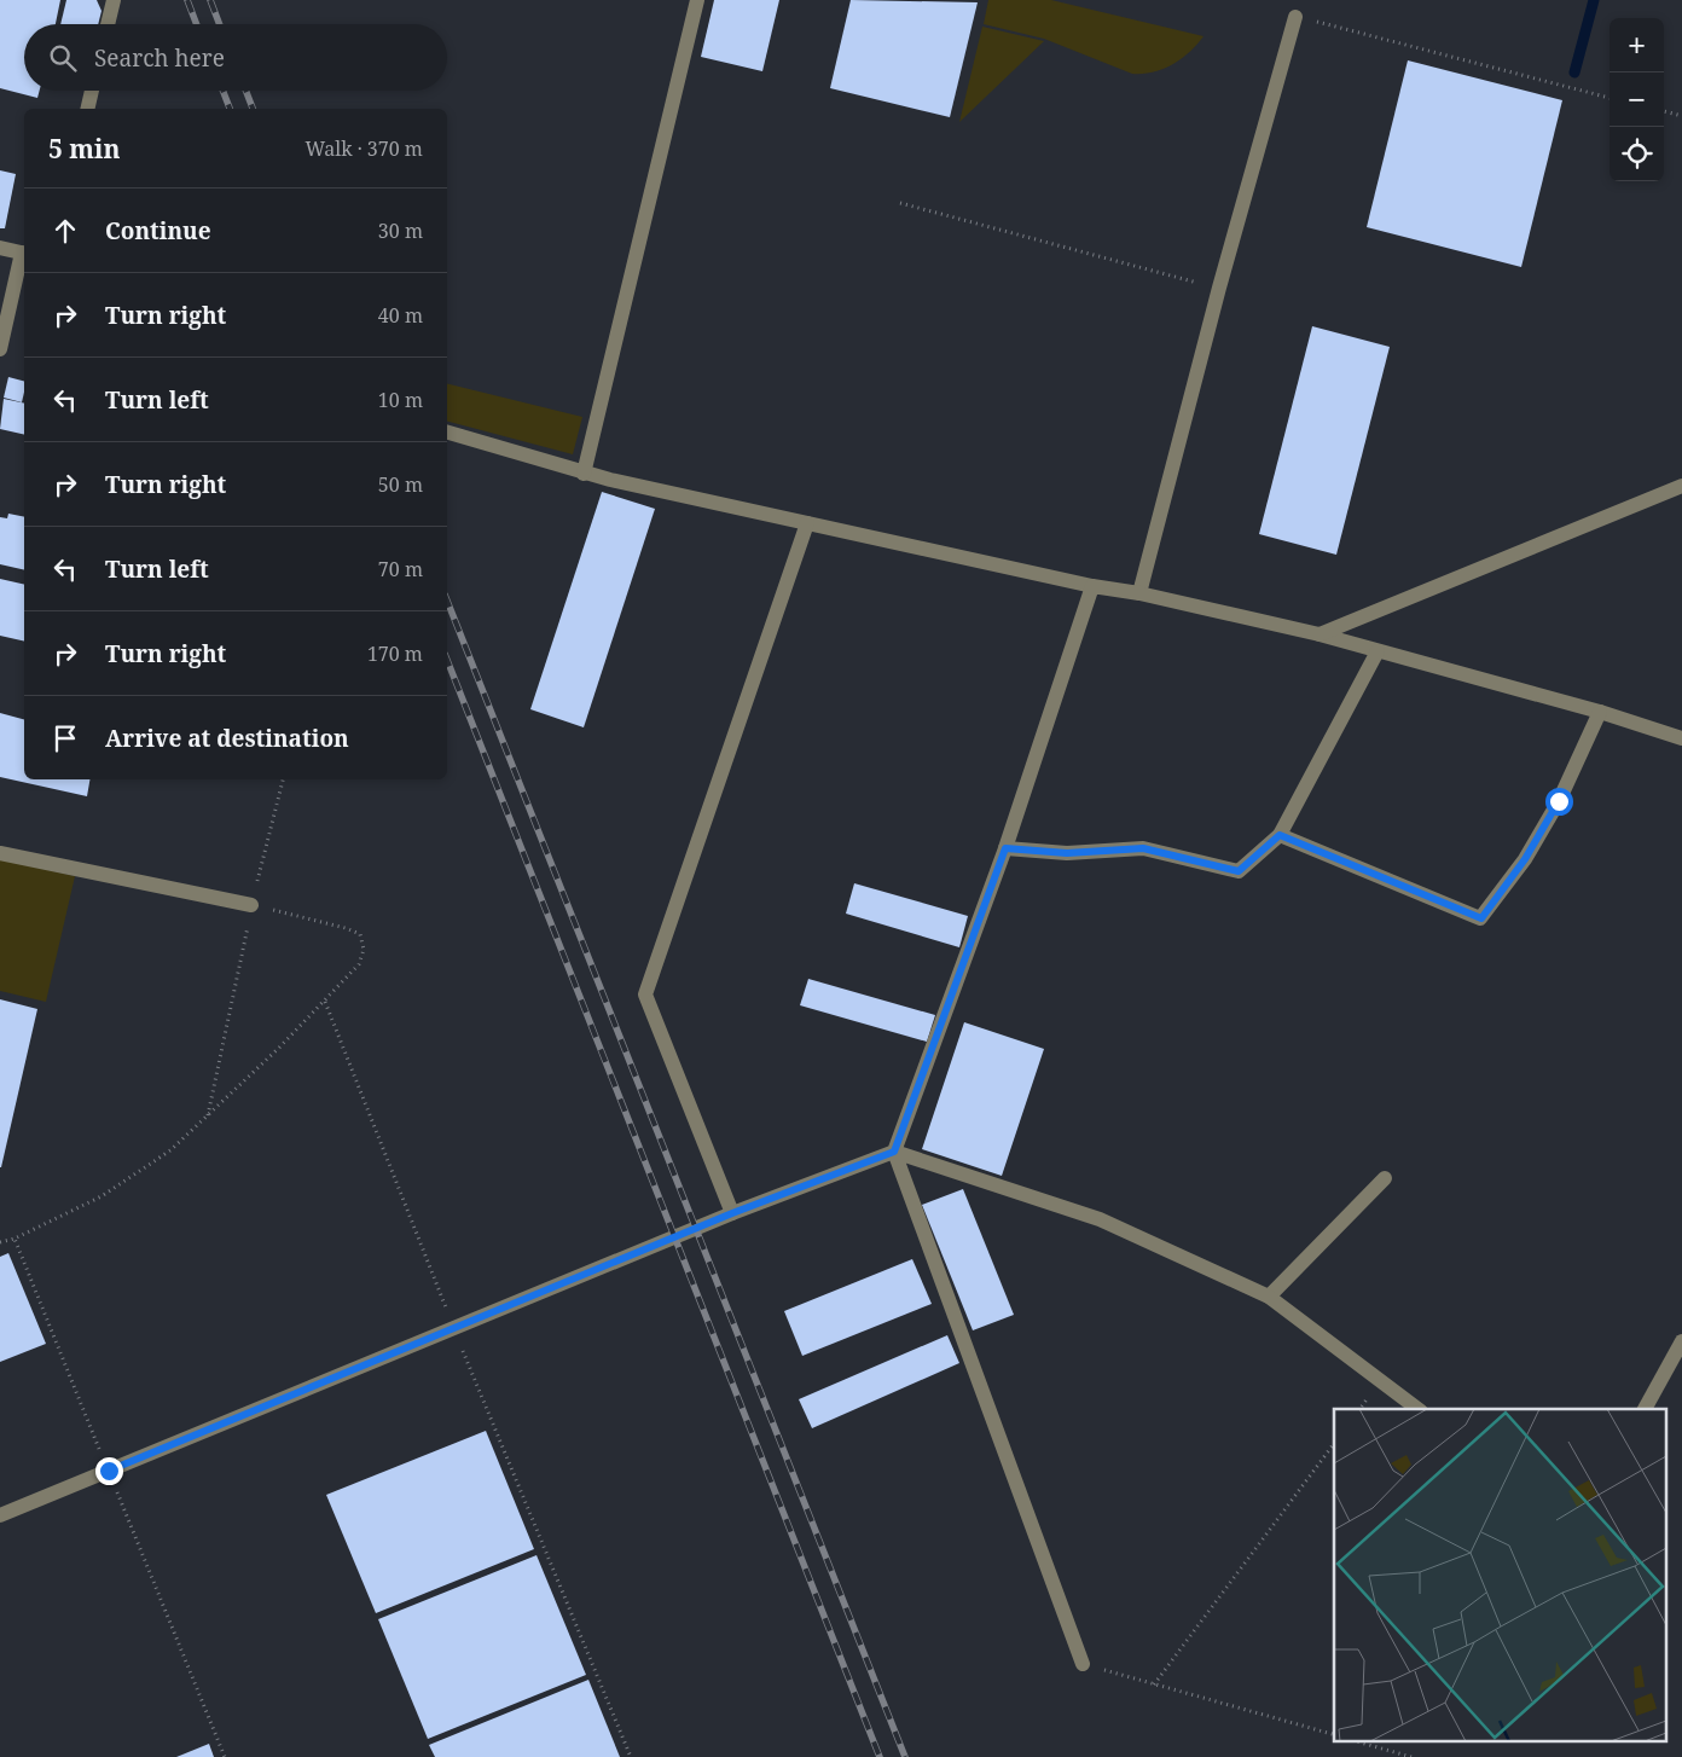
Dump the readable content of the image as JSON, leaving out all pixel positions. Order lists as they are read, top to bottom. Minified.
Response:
{"page":{"map_buttons":["+","−"],"search":"Search here","heading":["5 min","Walk · 370 m"],"list":[["Continue","30 m"],["Turn right","40 m"],["Turn left","10 m"],["Turn right","50 m"],["Turn left","70 m"],["Turn right","170 m"],"Arrive at destination"]}}
